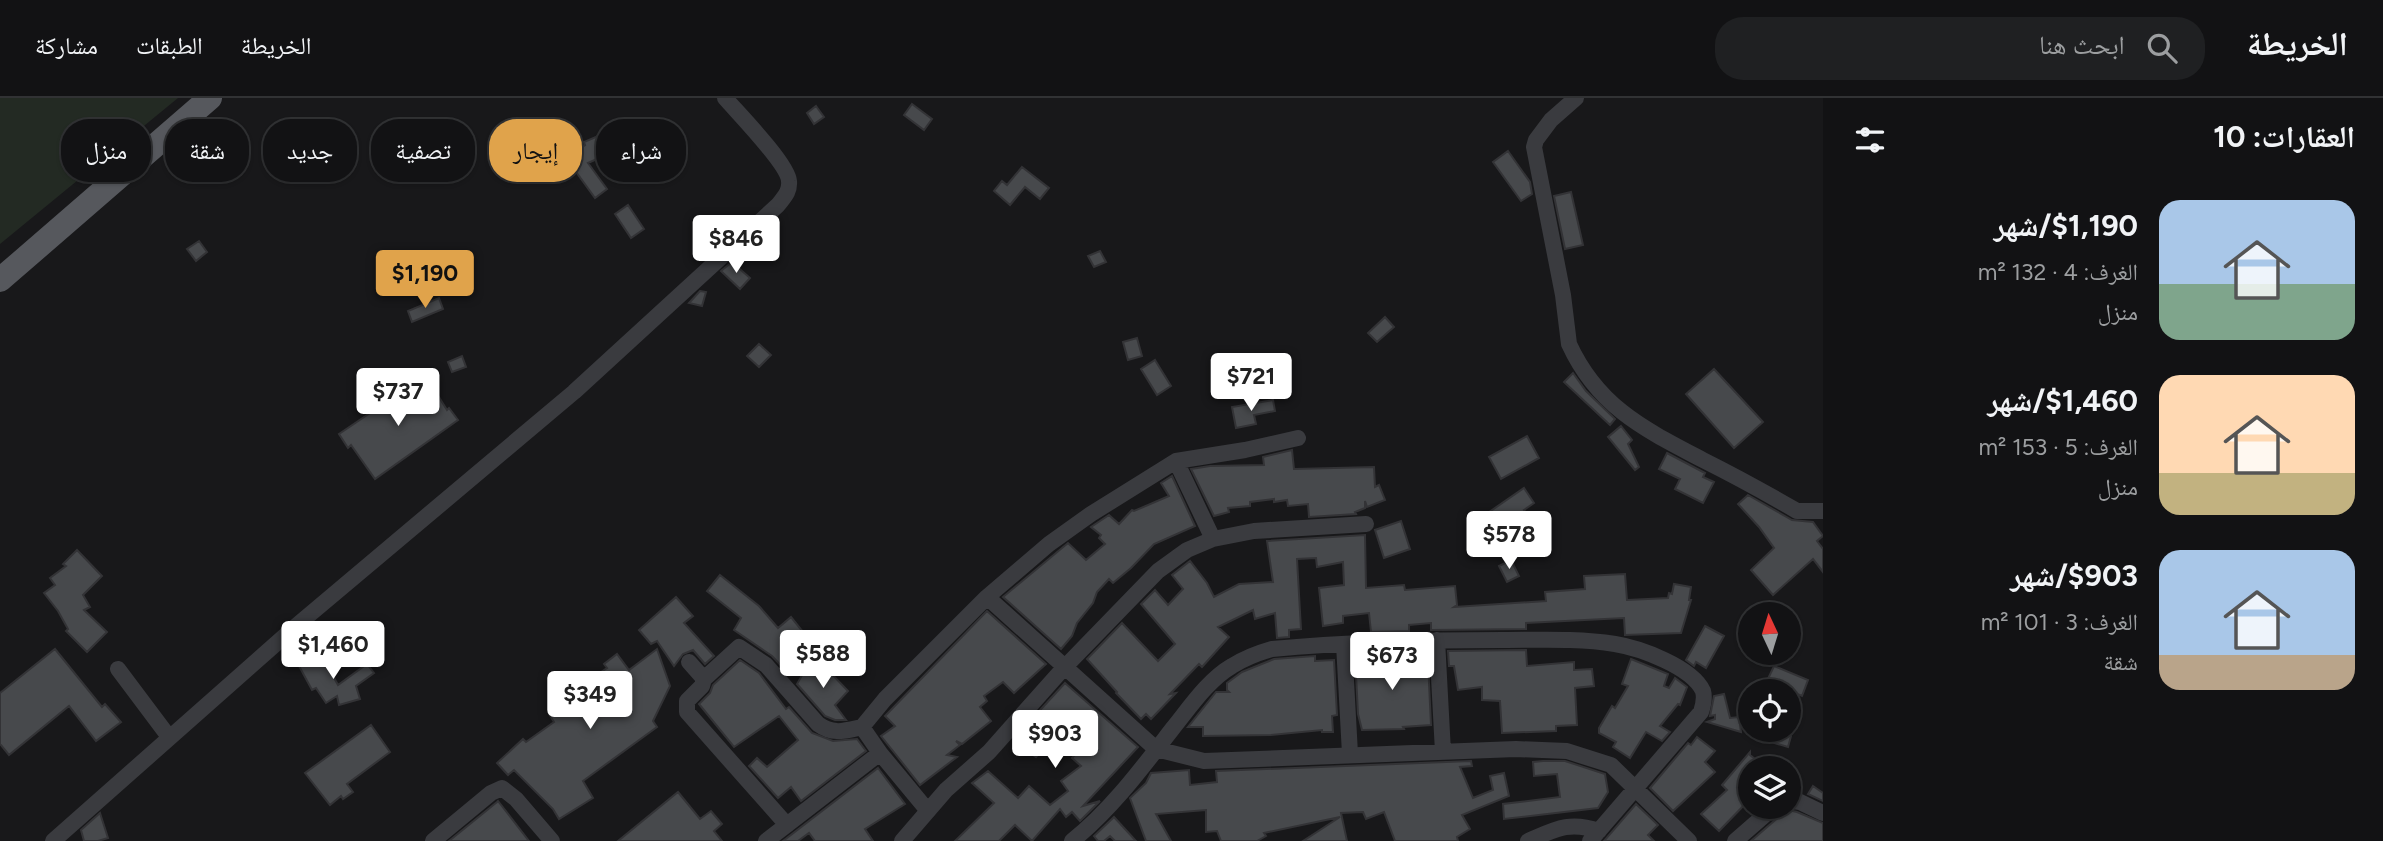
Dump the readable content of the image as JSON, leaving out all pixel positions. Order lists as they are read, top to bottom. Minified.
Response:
{"north":"top","page":{"header":"الخريطة","search":"ابحث هنا","nav":["الخريطة","الطبقات","مشاركة"],"heading":"العقارات: 10","chip":["شراء","إيجار","تصفية","جديد","شقة","منزل"],"list":[{"name":"$1,190/شهر","note":"الغرف: 4 · 132 m² · منزل"},{"name":"$1,460/شهر","note":"الغرف: 5 · 153 m² · منزل"},{"name":"$903/شهر","note":"الغرف: 3 · 101 m² · شقة"}],"price":["$846","$1,190","$721","$737","$578","$1,460","$588","$673","$349","$903"]}}
